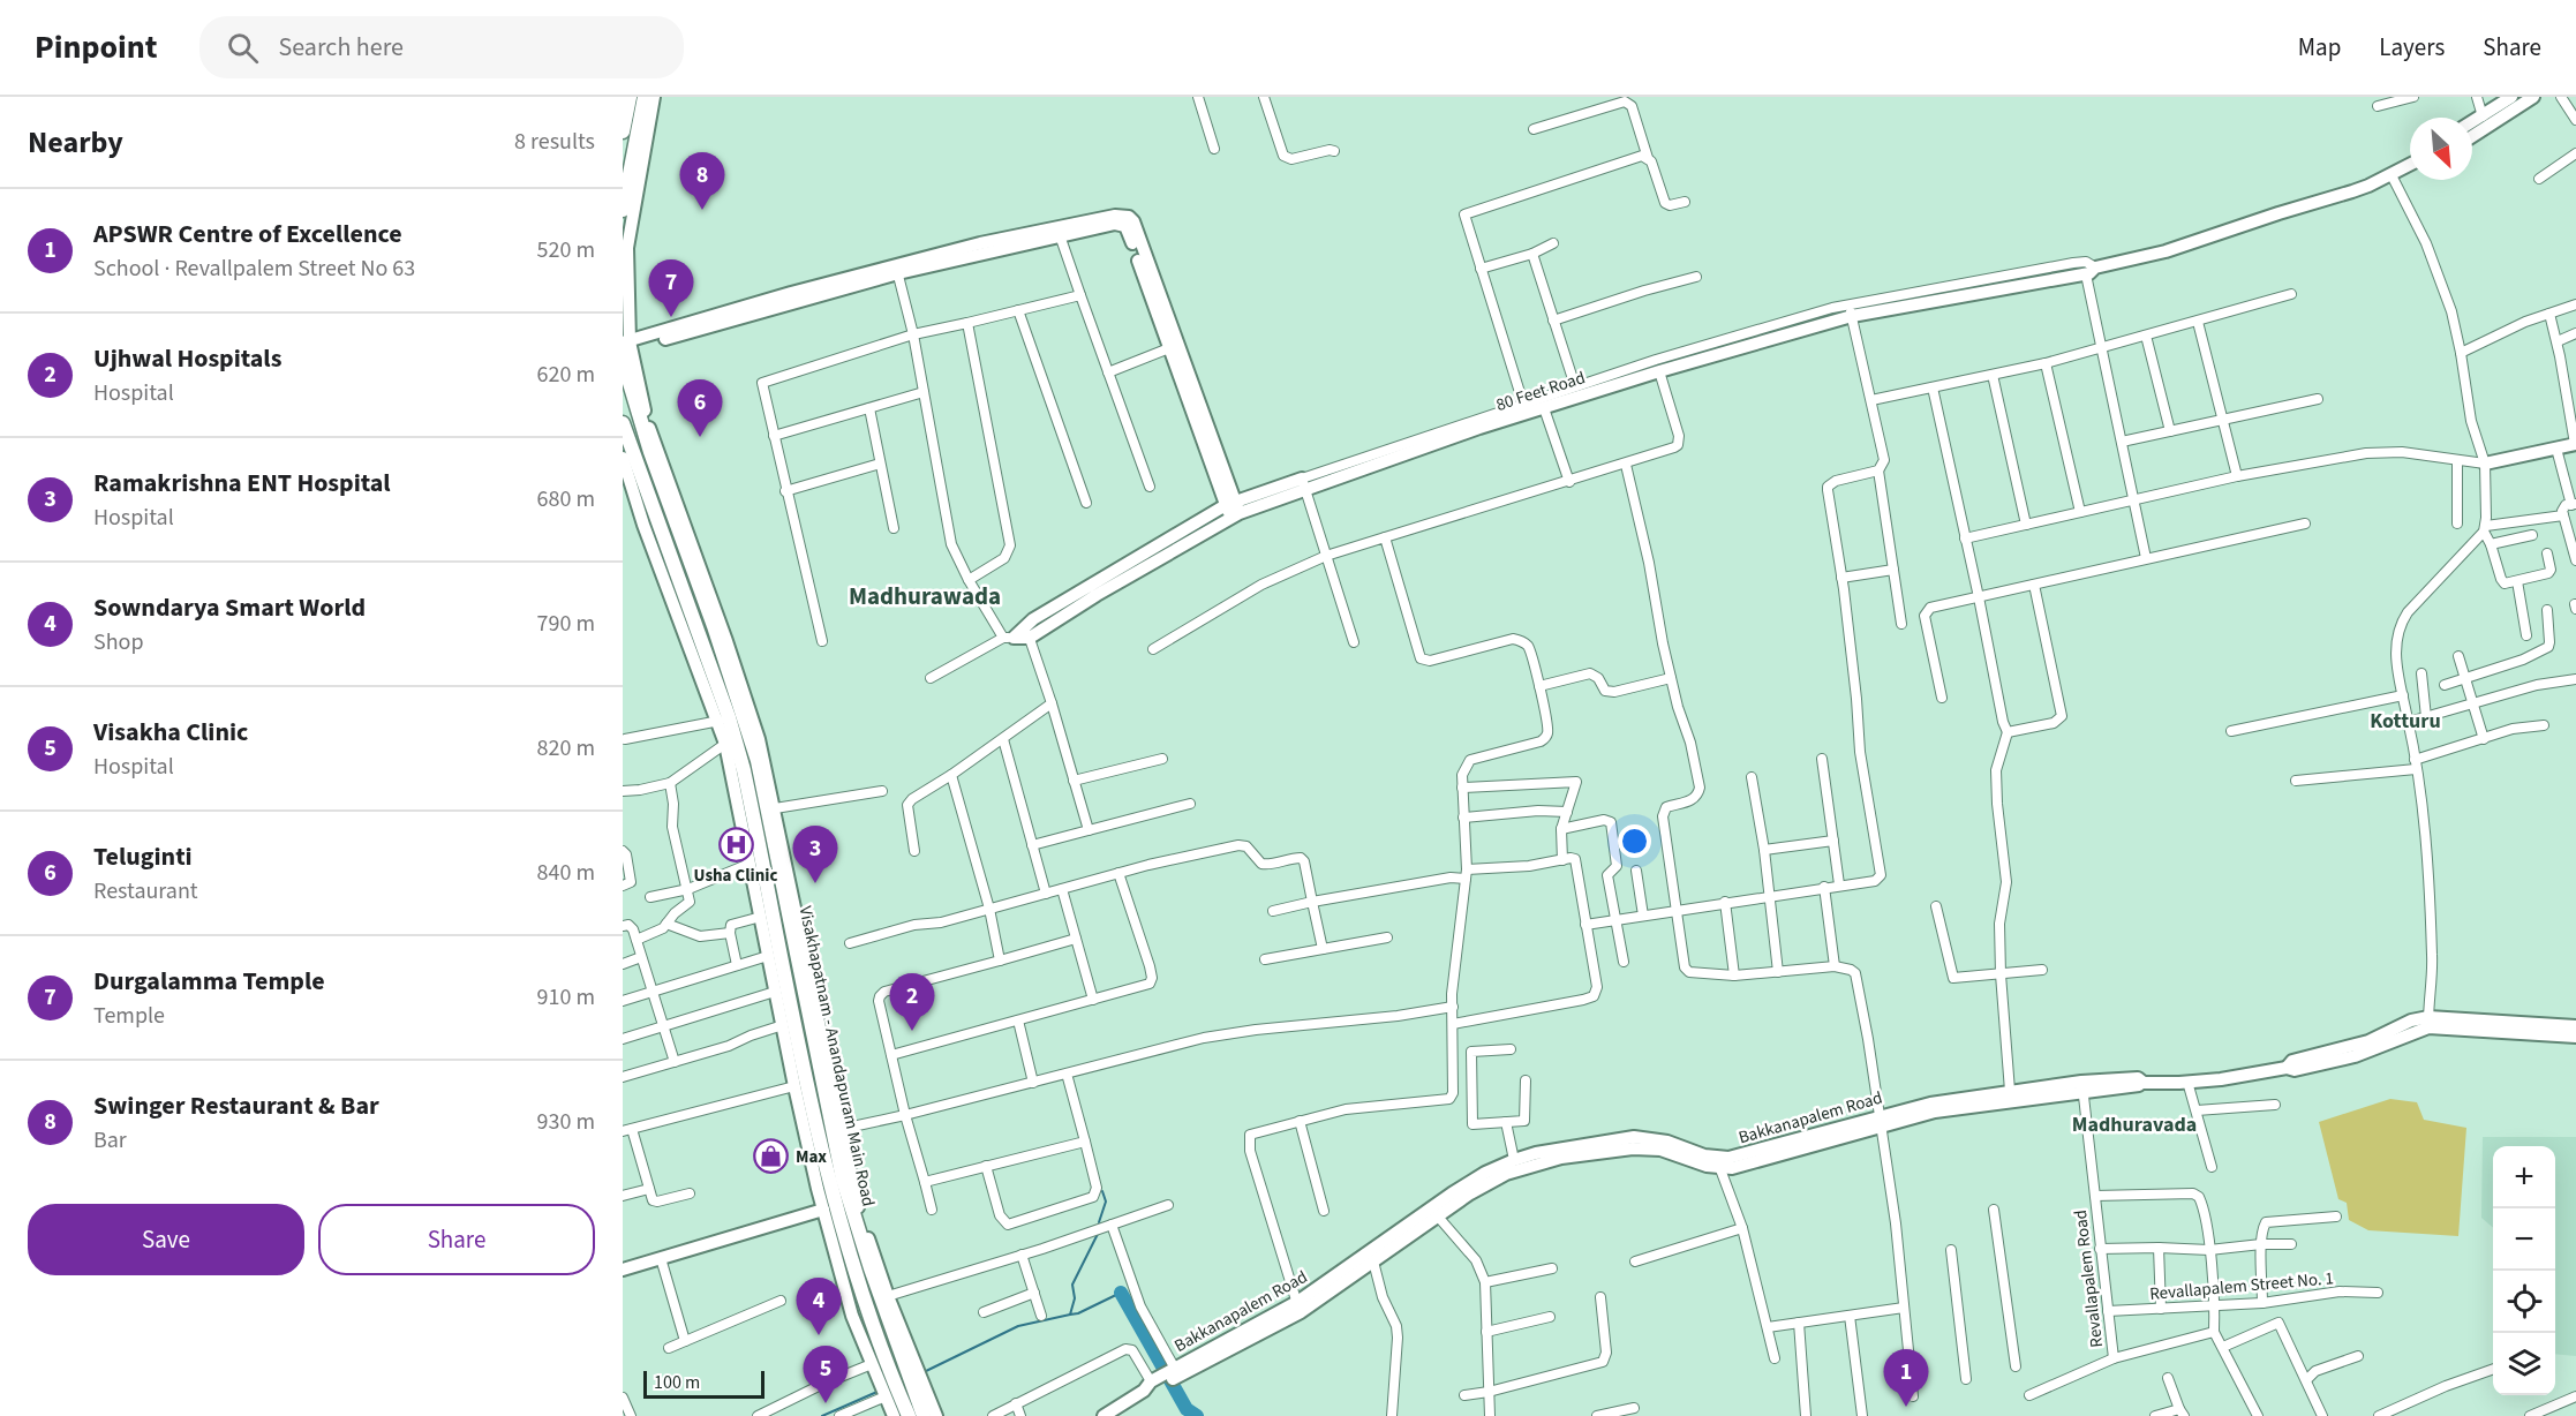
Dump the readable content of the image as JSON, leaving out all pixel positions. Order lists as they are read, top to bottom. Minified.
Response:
{"streets":{"main road":["Visakhapatnam - Anandapuram Main Road"],"street":["80 Feet Road","Bakkanapalem Road","Revallapalem Road","Revallapalem Street No. 1"]},"crossings":[["Bakkanapalem Road","Revallapalem Road"],["Revallapalem Road","Revallapalem Street No. 1"]],"districts":["Madhurawada","Kotturu","Madhuravada"],"places":{"hospital":["Usha Clinic"],"shop":["Max"]},"scale_bar":"100 m","north":"bottom right","page":{"header":"Pinpoint","search":"Search here","nav":["Map","Layers","Share"],"heading":["Nearby","8 results"],"pins":["8","7","6","3","2","4","5","1"],"list":[{"mark":"1","name":"APSWR Centre of Excellence","note":"School · Revallpalem Street No 63","value":"520 m"},{"mark":"2","name":"Ujhwal Hospitals","note":"Hospital","value":"620 m"},{"mark":"3","name":"Ramakrishna ENT Hospital","note":"Hospital","value":"680 m"},{"mark":"4","name":"Sowndarya Smart World","note":"Shop","value":"790 m"},{"mark":"5","name":"Visakha Clinic","note":"Hospital","value":"820 m"},{"mark":"6","name":"Teluginti","note":"Restaurant","value":"840 m"},{"mark":"7","name":"Durgalamma Temple","note":"Temple","value":"910 m"},{"mark":"8","name":"Swinger Restaurant & Bar","note":"Bar","value":"930 m"}],"map_buttons":["+","−"],"buttons":["Save","Share"],"scale":"100 m"}}
